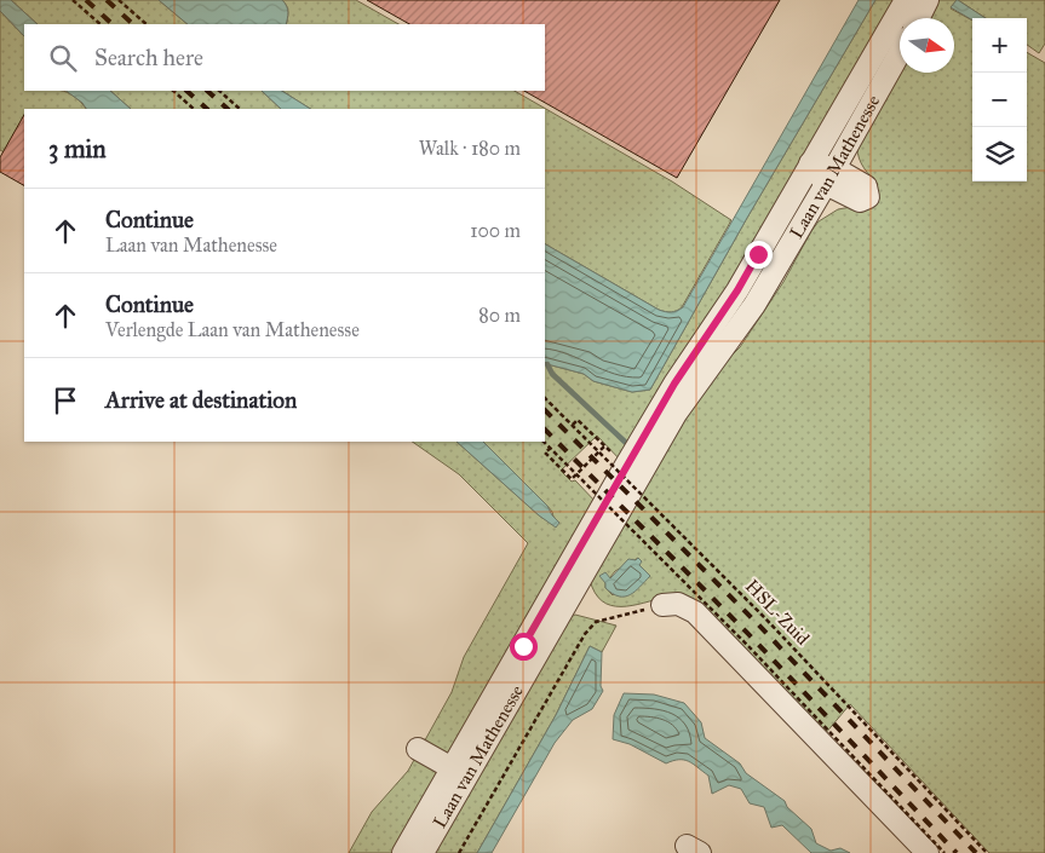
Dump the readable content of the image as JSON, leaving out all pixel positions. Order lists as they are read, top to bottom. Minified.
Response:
{"streets":{"street":["Laan van Mathenesse"],"path":["HSL-Zuid"]},"north":"right","page":{"map_buttons":["+","−"],"search":"Search here","heading":["3 min","Walk · 180 m"],"list":[["Continue","Laan van Mathenesse","100 m"],["Continue","Verlengde Laan van Mathenesse","80 m"],"Arrive at destination"]}}
